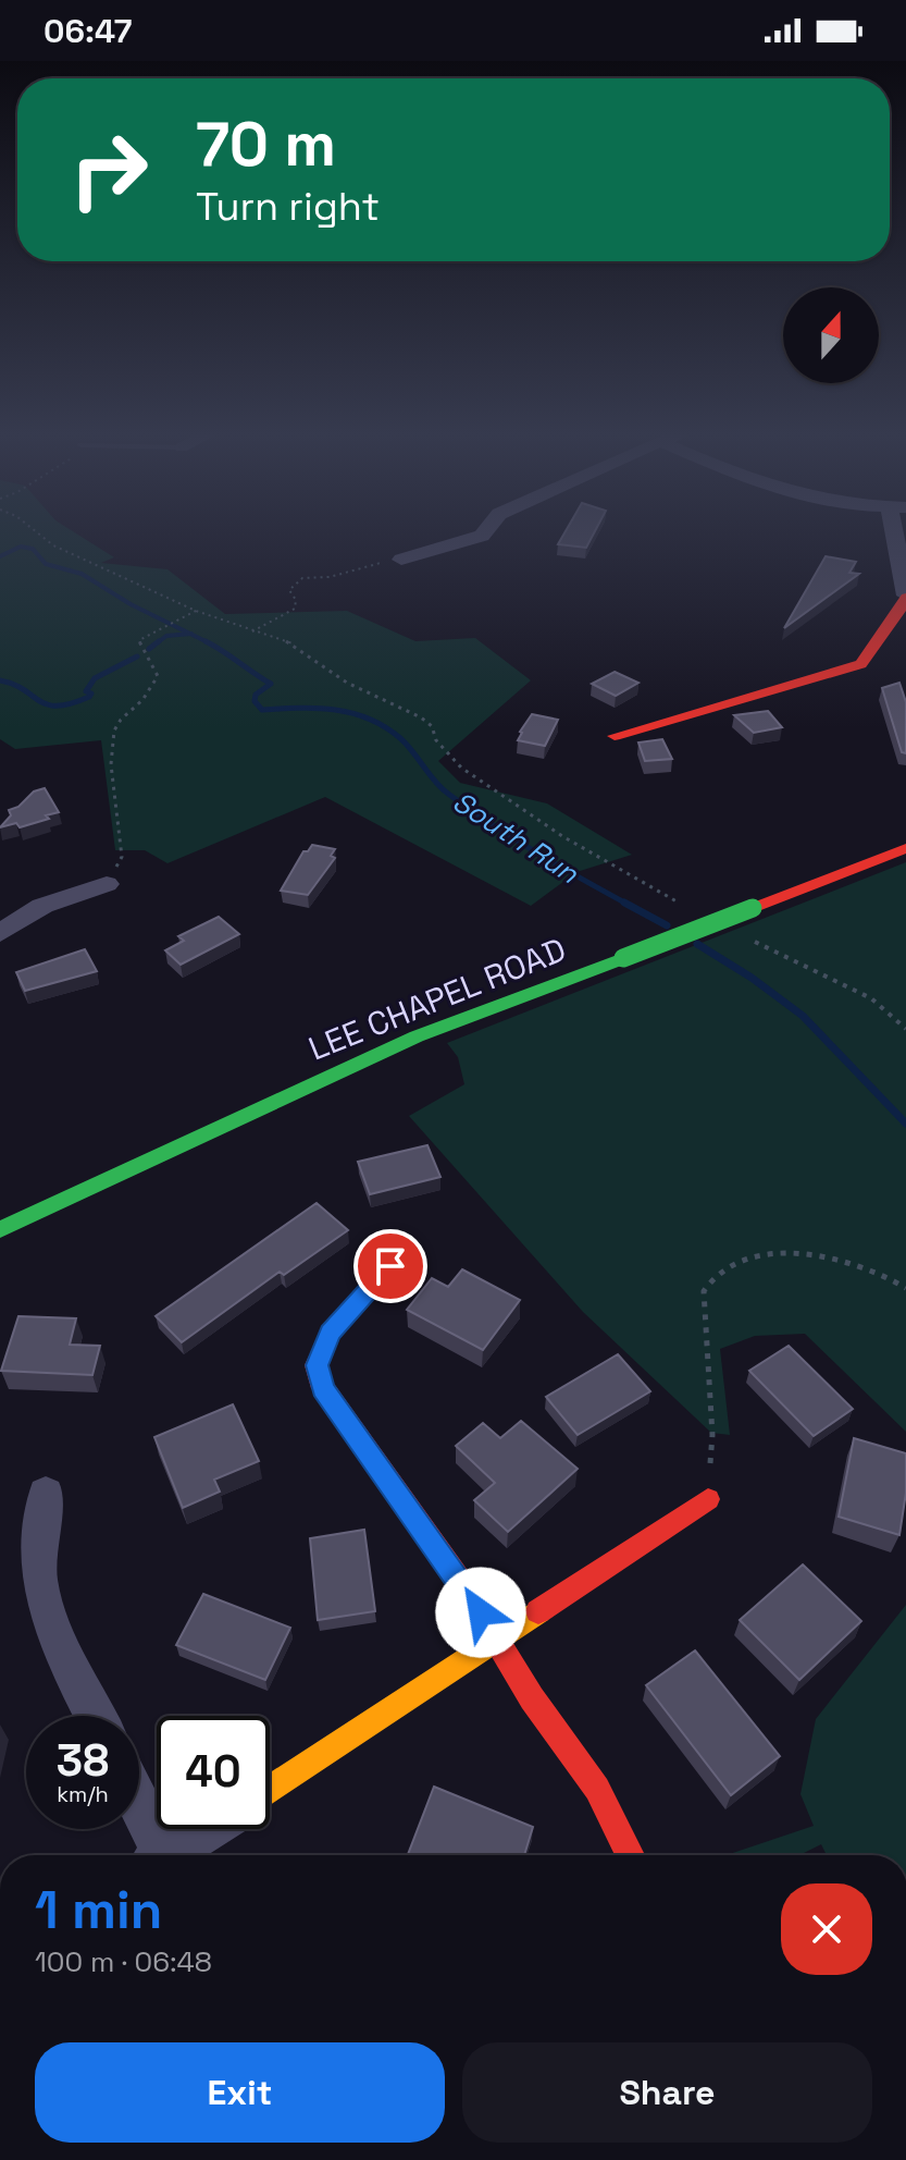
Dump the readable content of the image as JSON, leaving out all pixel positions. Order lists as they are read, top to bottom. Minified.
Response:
{"streets":{"street":["LEE CHAPEL ROAD"]},"water":["South Run"],"north":"top","page":{"status":"06:47","turn":["70 m","Turn right"],"speed":"38 km/h","limit":"40","heading":["1 min","100 m · 06:48"],"buttons":["Exit","Share"]}}
